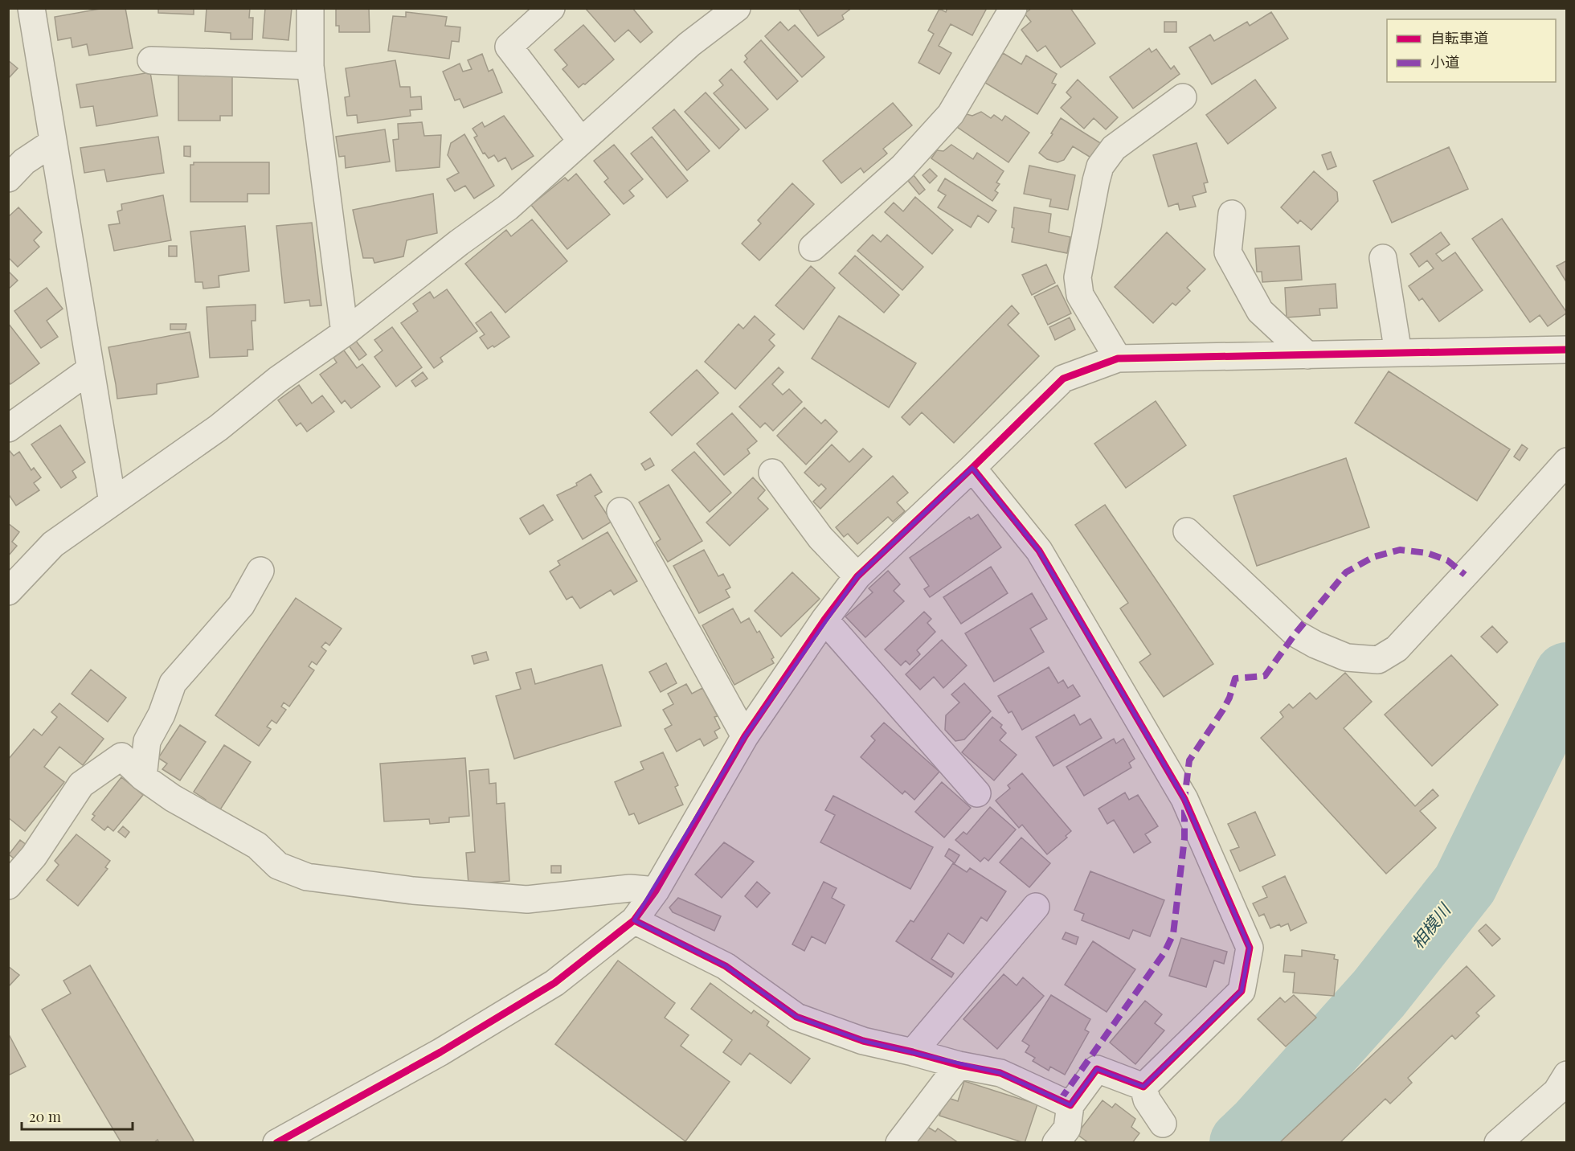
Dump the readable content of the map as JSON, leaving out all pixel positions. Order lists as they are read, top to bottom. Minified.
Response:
{"water":["相模川"],"legend":["自転車道","小道"],"scale_bar":"20 m"}
